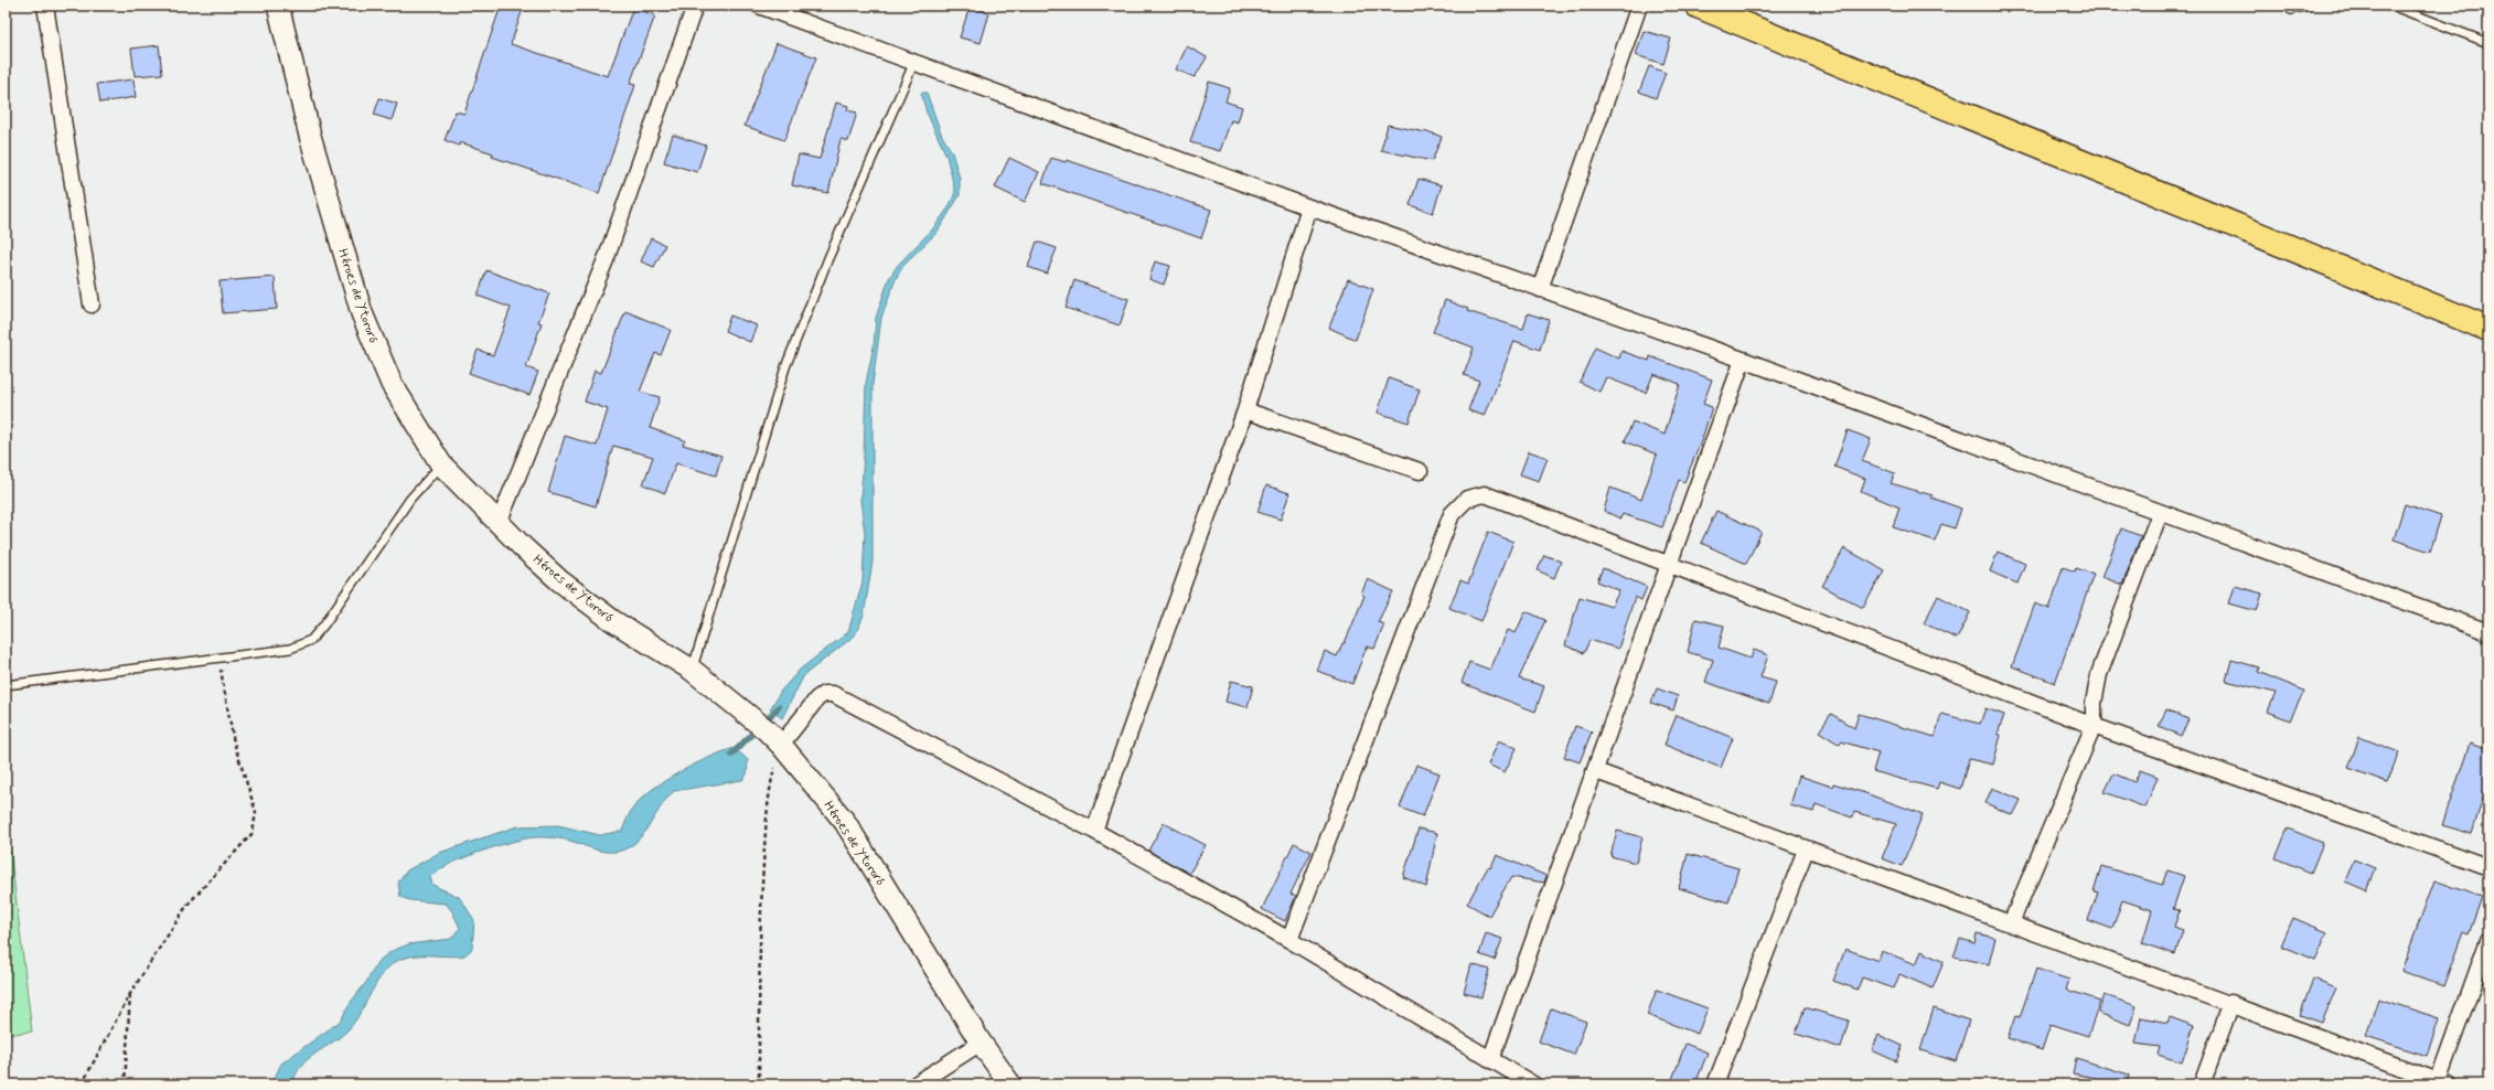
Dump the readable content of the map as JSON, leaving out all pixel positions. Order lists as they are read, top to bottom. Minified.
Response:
{"streets":{"main road":["Héroes de Ytororó"]}}
